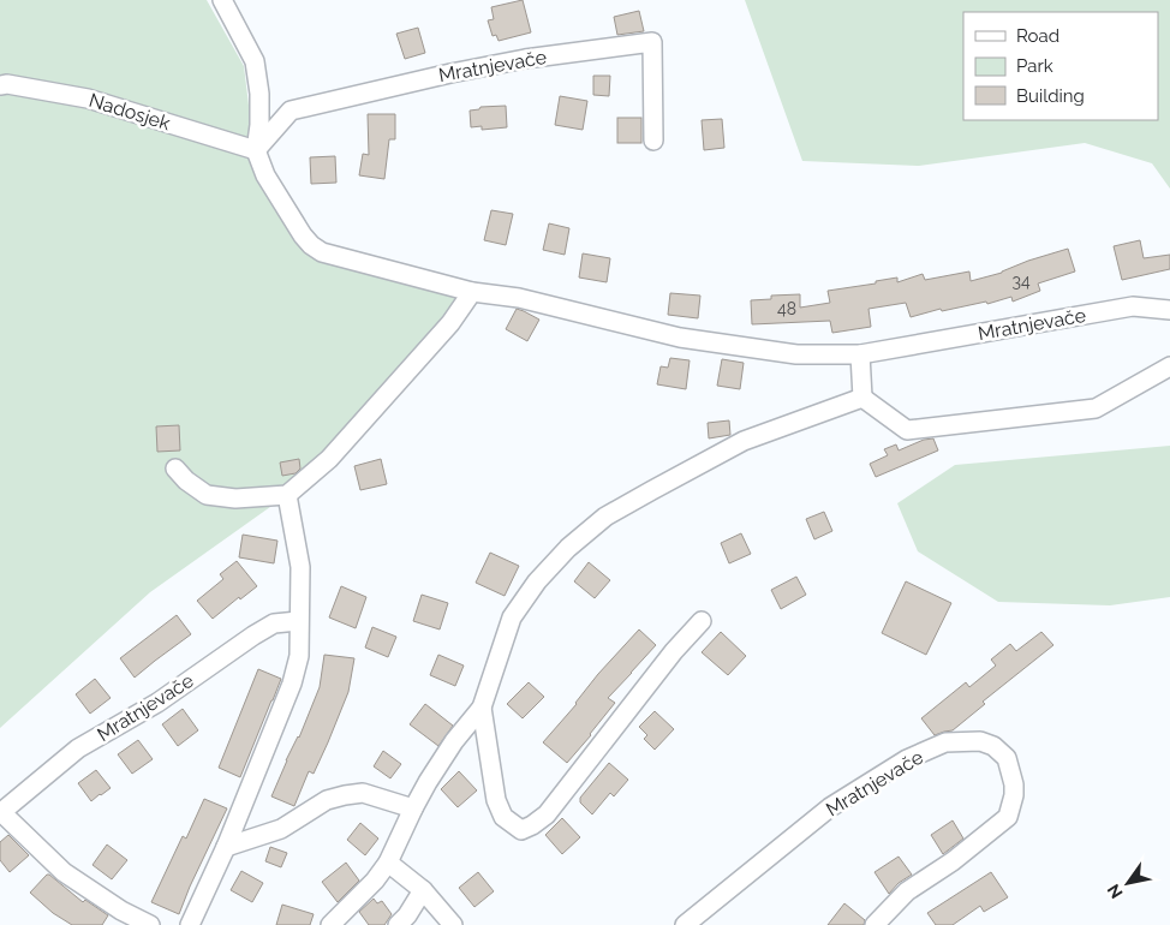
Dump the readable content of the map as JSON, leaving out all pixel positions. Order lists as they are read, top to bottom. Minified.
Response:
{"streets":{"street":["Mratnjevače","Nadosjek"]},"crossings":[["Mratnjevače","Nadosjek"]],"house_numbers":["34","48"],"legend":["Road","Park","Building"],"north":"bottom left"}
